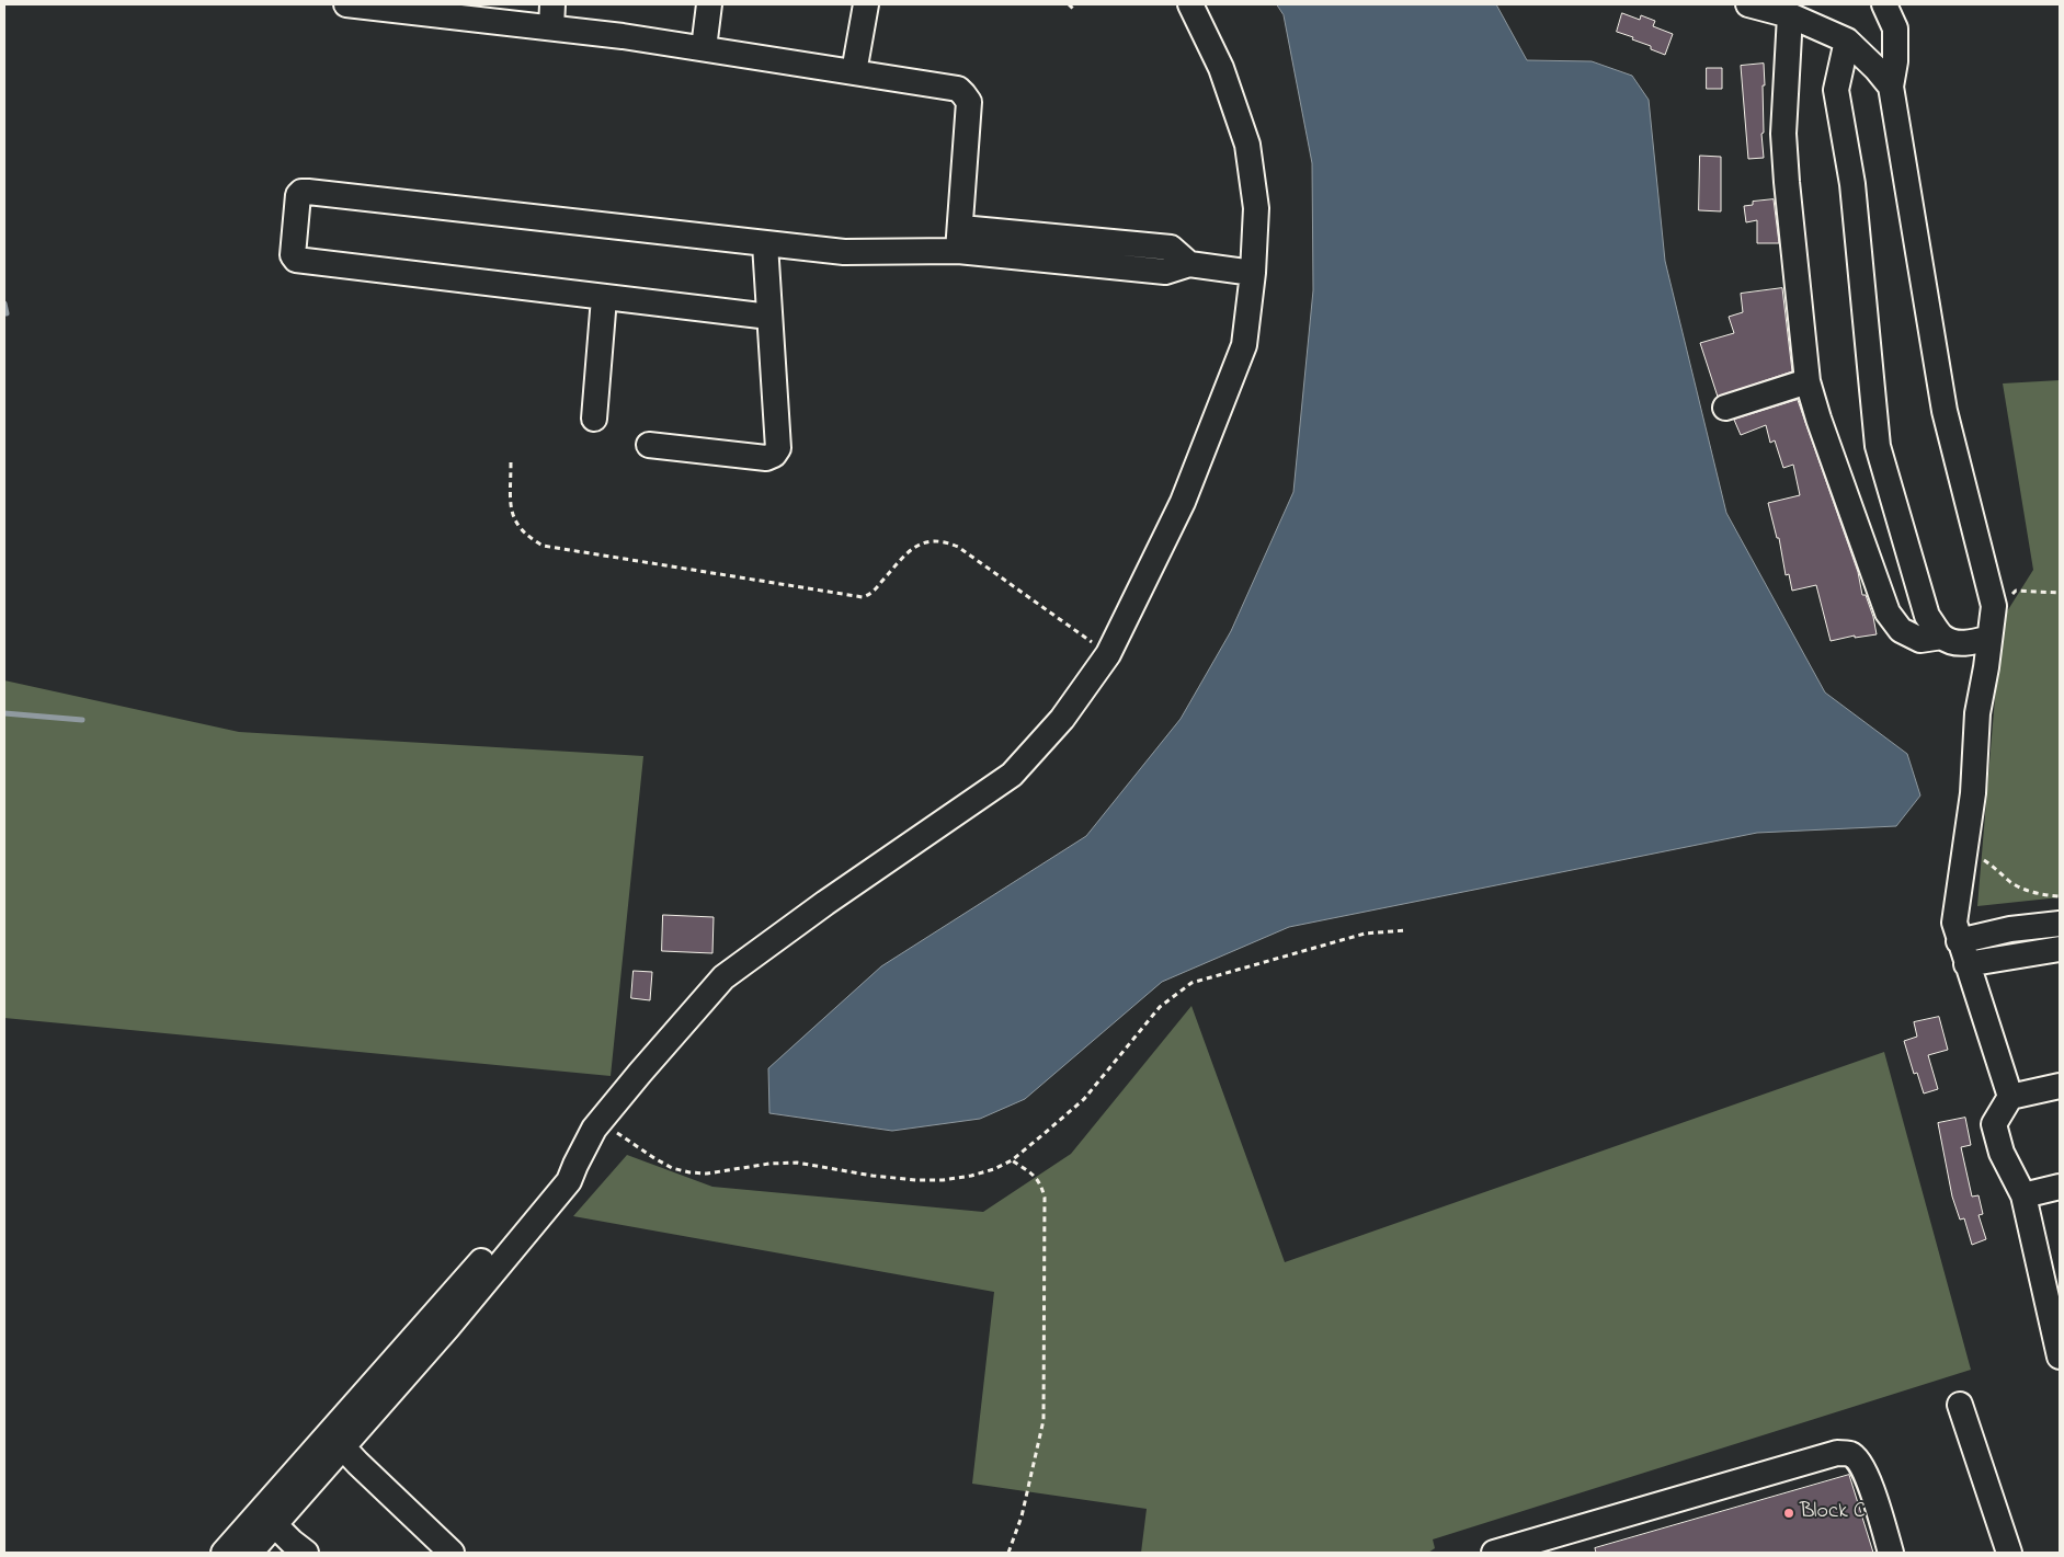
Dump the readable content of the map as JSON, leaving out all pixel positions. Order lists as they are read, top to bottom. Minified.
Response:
{"places":["Block C"]}
